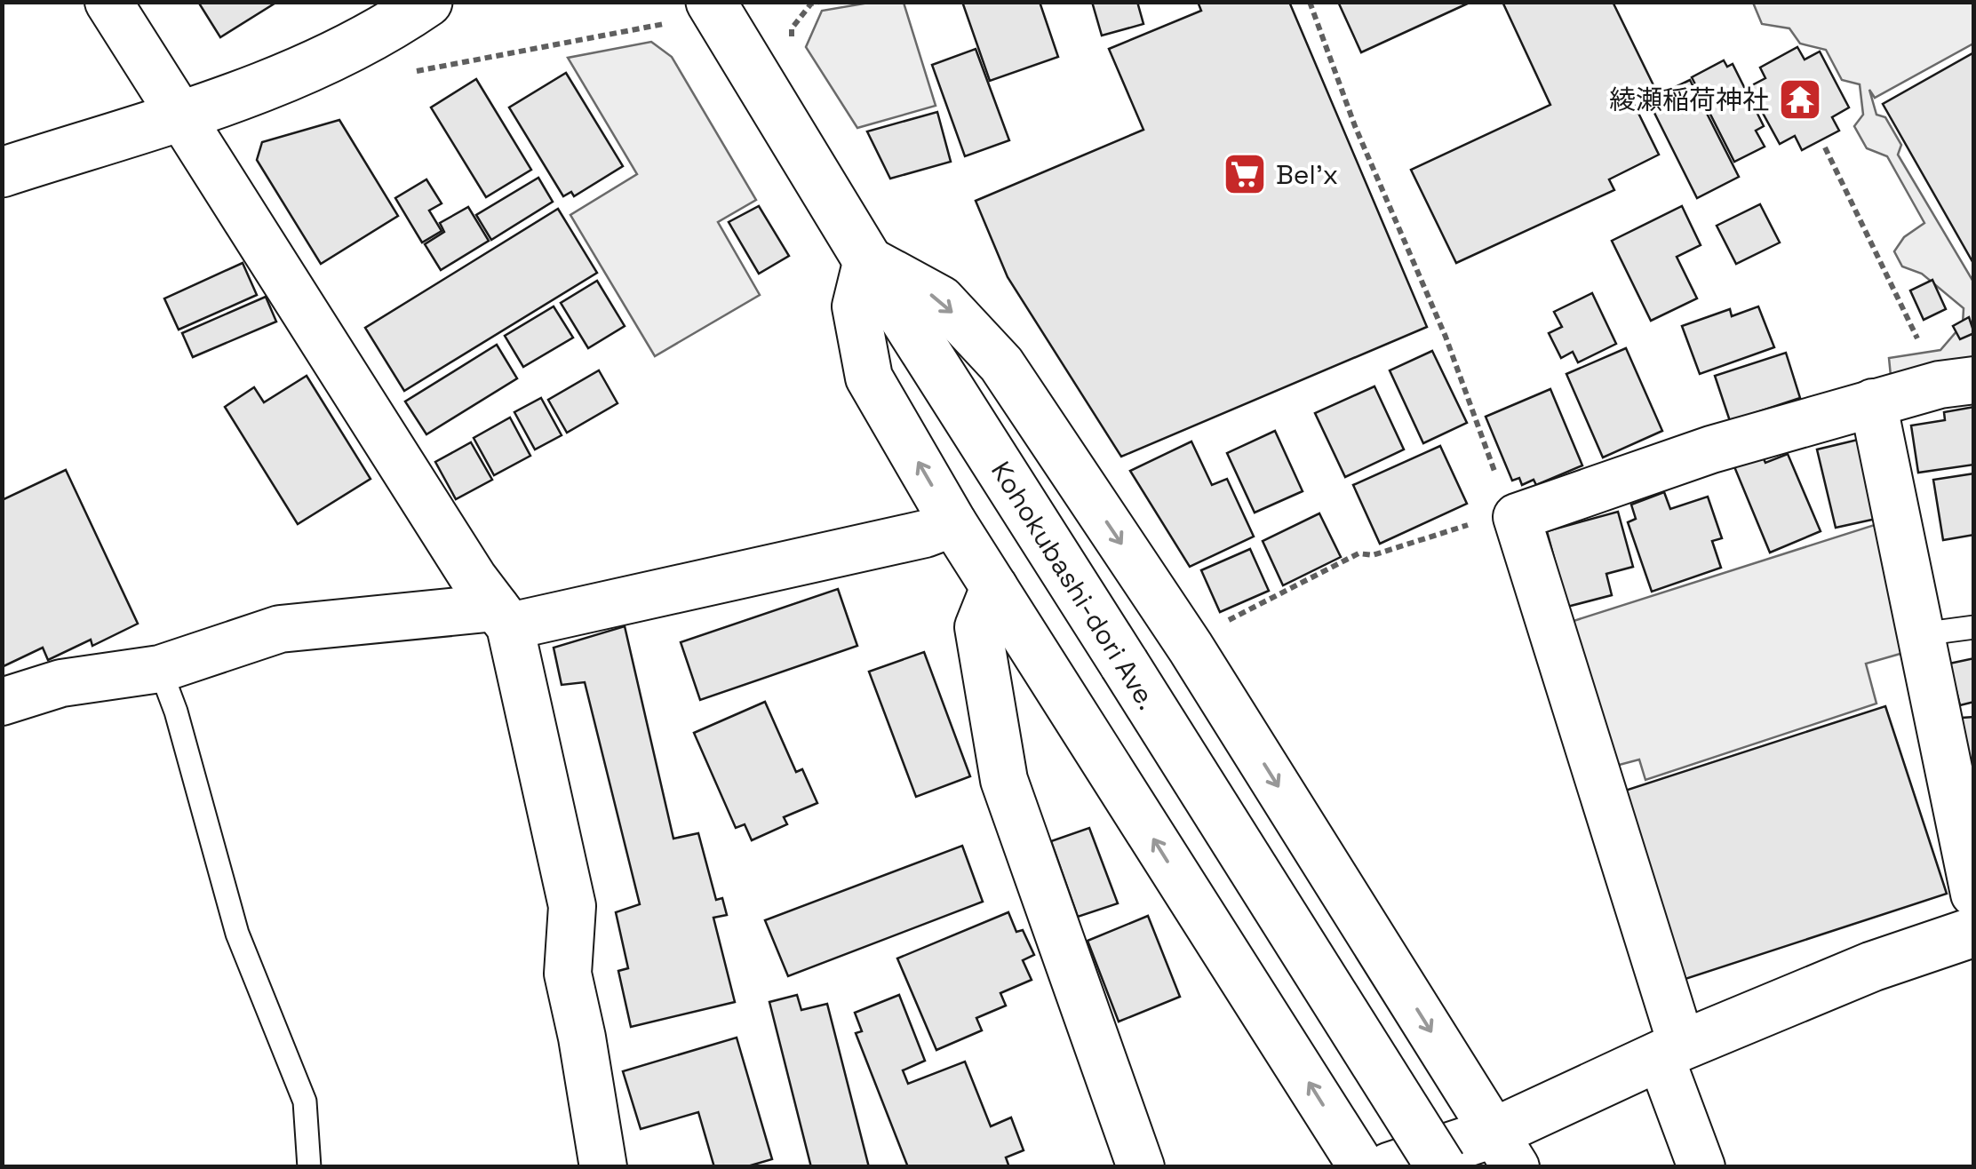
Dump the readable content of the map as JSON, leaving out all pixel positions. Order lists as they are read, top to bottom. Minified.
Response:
{"streets":{"main road":["Kohokubashi-dori Ave."]},"places":{"temple":["綾瀬稲荷神社"],"supermarket":["Bel'x"]}}
